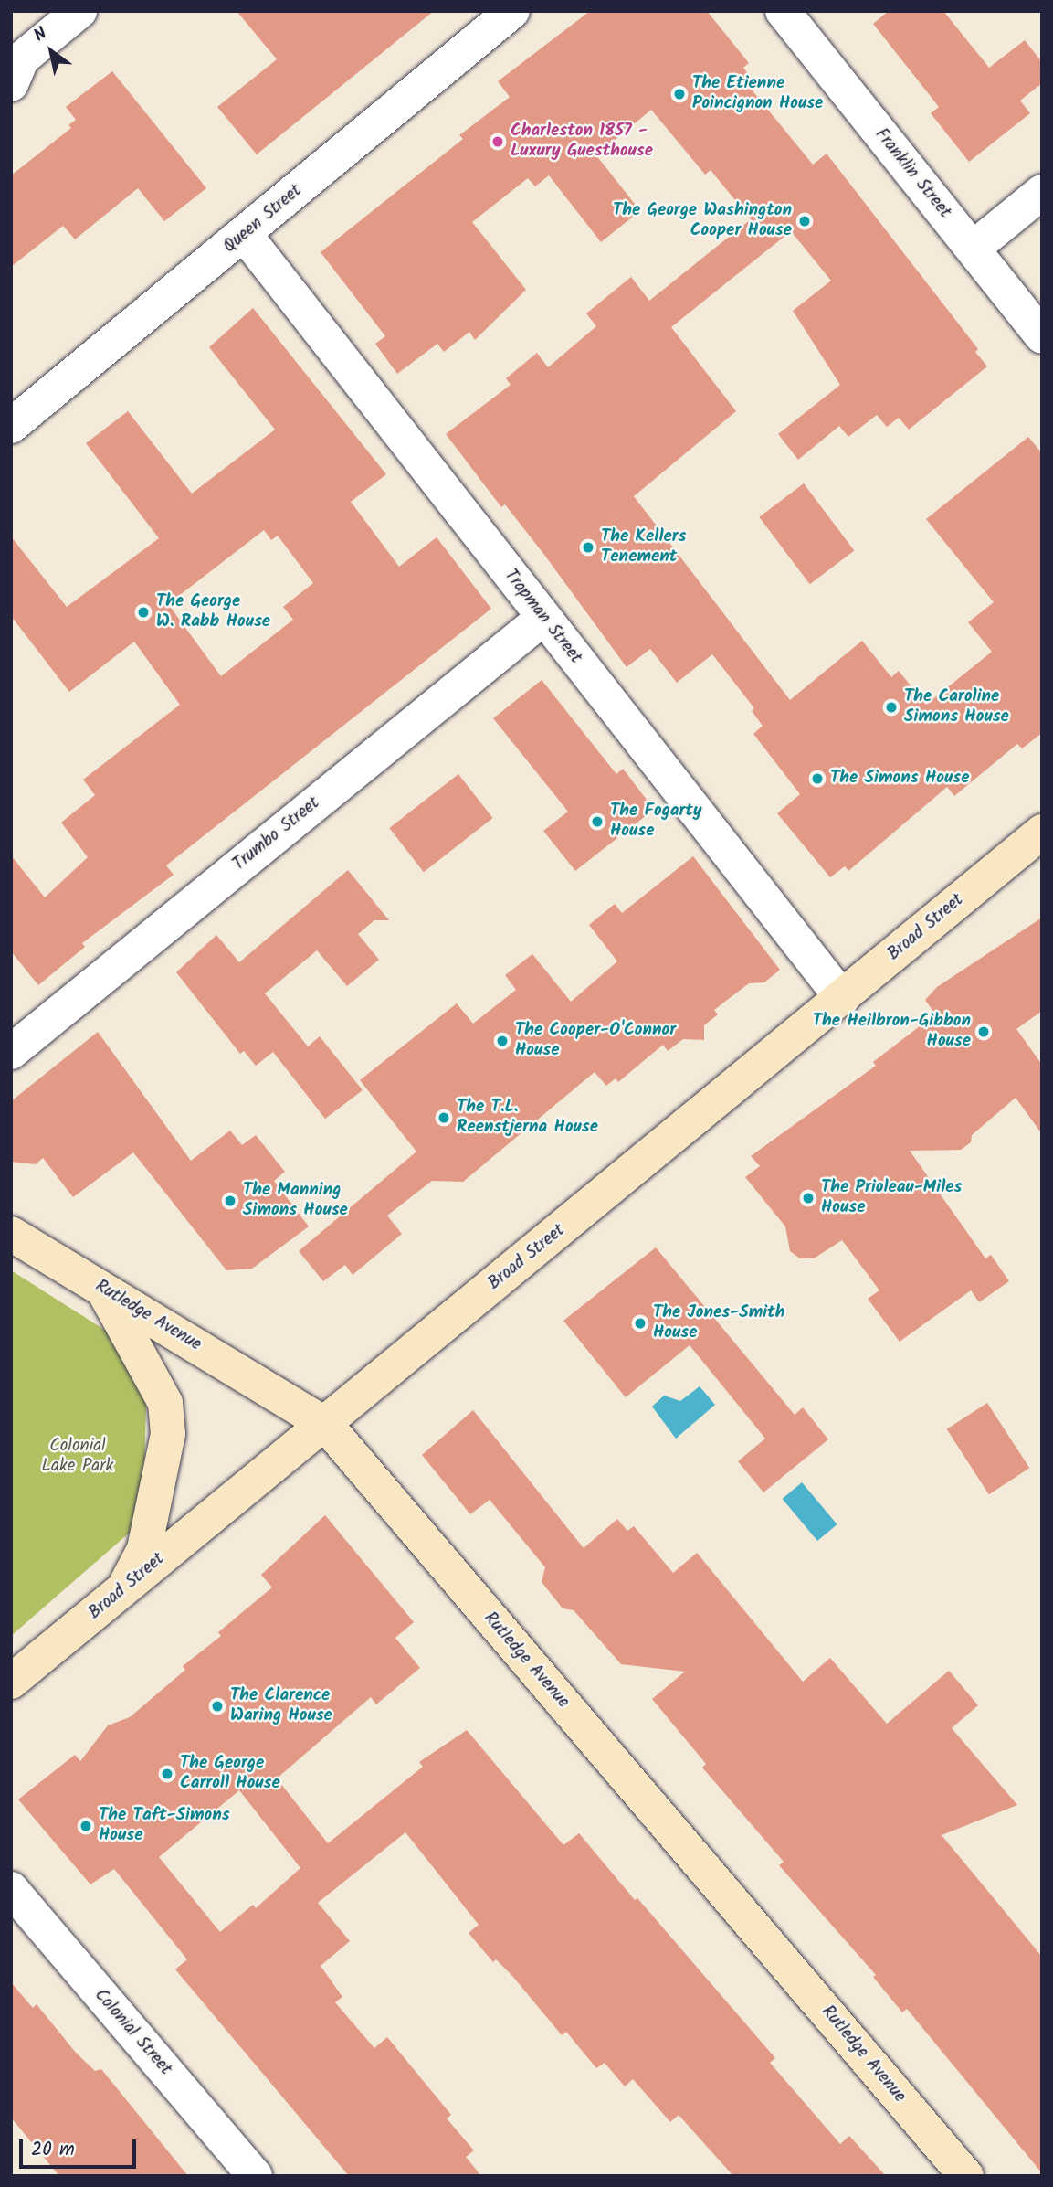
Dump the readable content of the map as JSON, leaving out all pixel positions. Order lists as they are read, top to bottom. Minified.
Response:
{"streets":{"main road":["Broad Street","Rutledge Avenue"],"street":["Franklin Street","Queen Street","Trapman Street","Trumbo Street","Colonial Street"]},"crossings":[["Queen Street","Trapman Street"],["Trapman Street","Trumbo Street"],["Trapman Street","Broad Street"],["Broad Street","Rutledge Avenue"]],"parks":["Colonial Lake Park"],"places":["The Etienne Poincignon House","Charleston 1857 - Luxury Guesthouse","The George Washington Cooper House","The Kellers Tenement","The George W. Rabb House","The Caroline Simons House","The Simons House","The Fogarty House","The Heilbron-Gibbon House","The Cooper-O'Connor House","The T.L. Reenstjerna House","The Prioleau-Miles House","The Manning Simons House","The Jones-Smith House","The Clarence Waring House","The George Carroll House","The Taft-Simons House"],"scale_bar":"20 m","north":"top left"}
